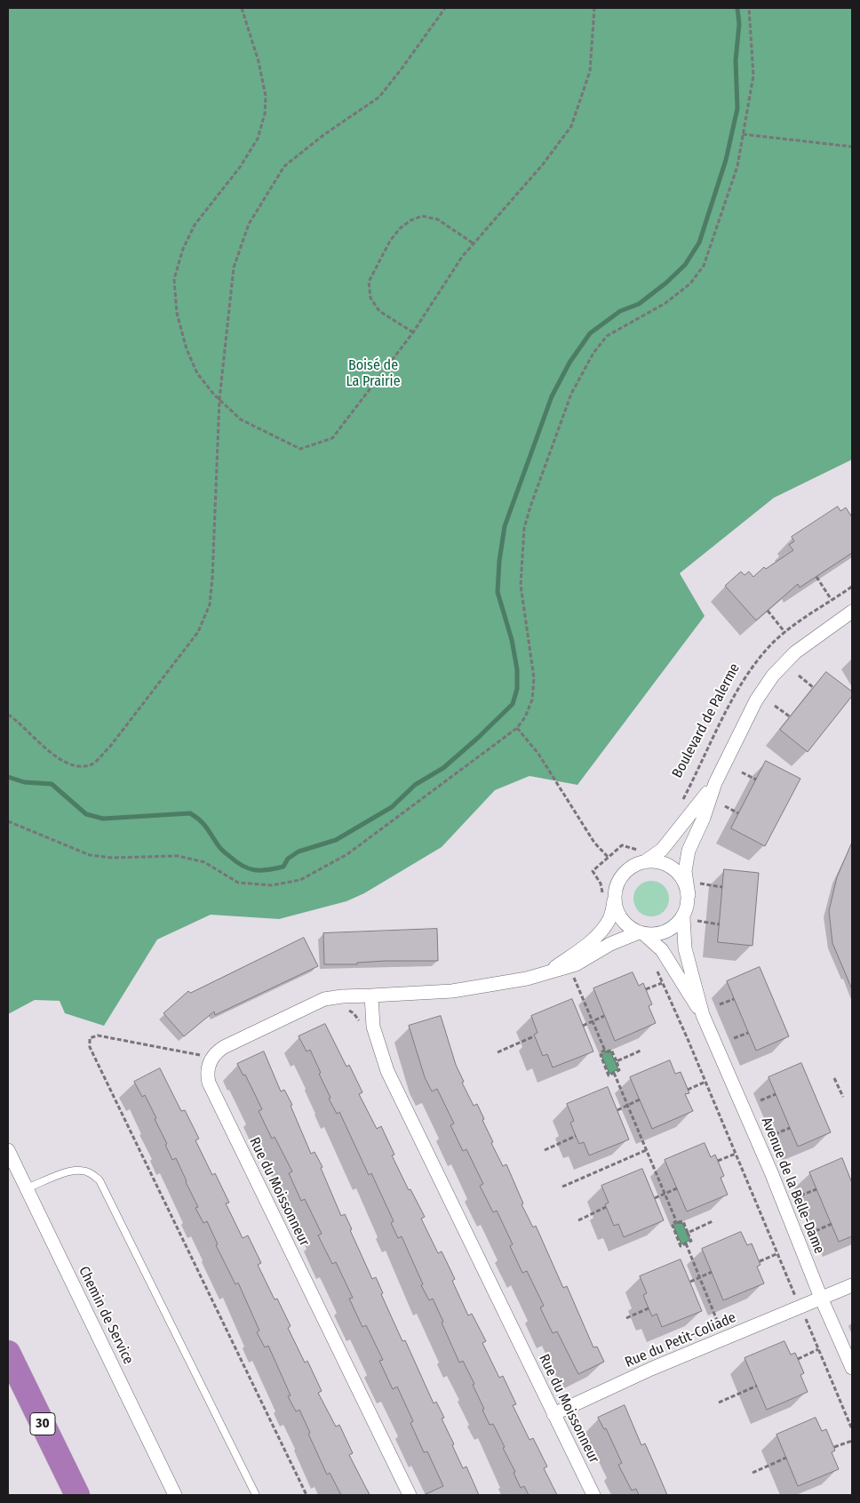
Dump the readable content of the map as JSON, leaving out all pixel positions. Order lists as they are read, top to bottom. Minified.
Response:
{"streets":{"highway":["30"],"street":["Avenue de la Belle-Dame","Rue du Moissonneur","Chemin de Service","Rue du Petit-Coliade"],"path":["Boulevard de Palerme"]},"crossings":[["Avenue de la Belle-Dame","Rue du Moissonneur"],["Avenue de la Belle-Dame","Rue du Petit-Coliade"],["Rue du Moissonneur","Rue du Petit-Coliade"]],"parks":["Boisé de La Prairie"]}
